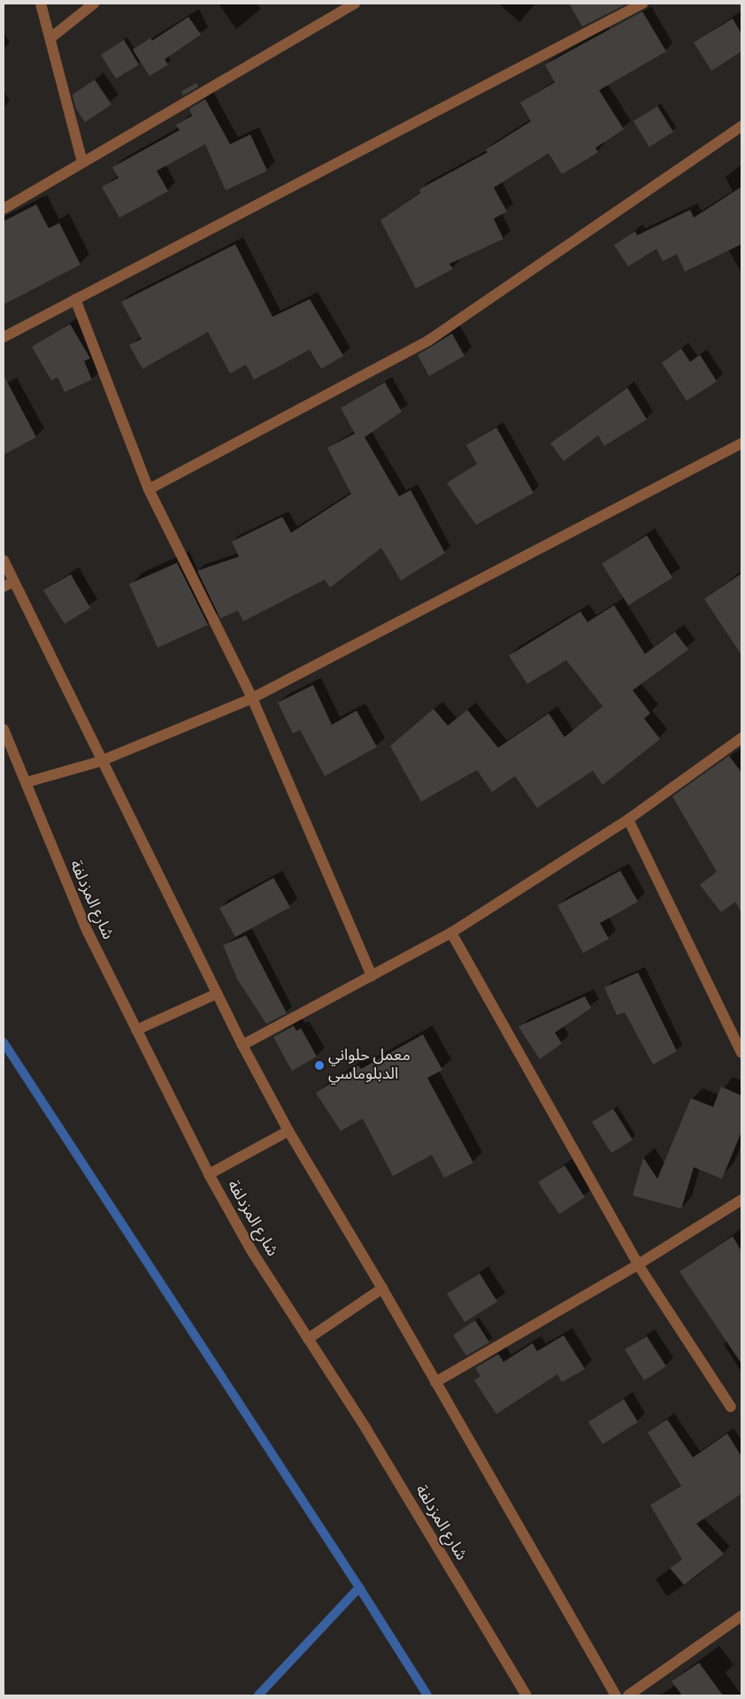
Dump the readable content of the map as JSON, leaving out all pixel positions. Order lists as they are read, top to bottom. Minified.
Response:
{"streets":{"street":["شارع المزدلفة"]},"places":["معمل حلواني الدبلوماسي"]}
